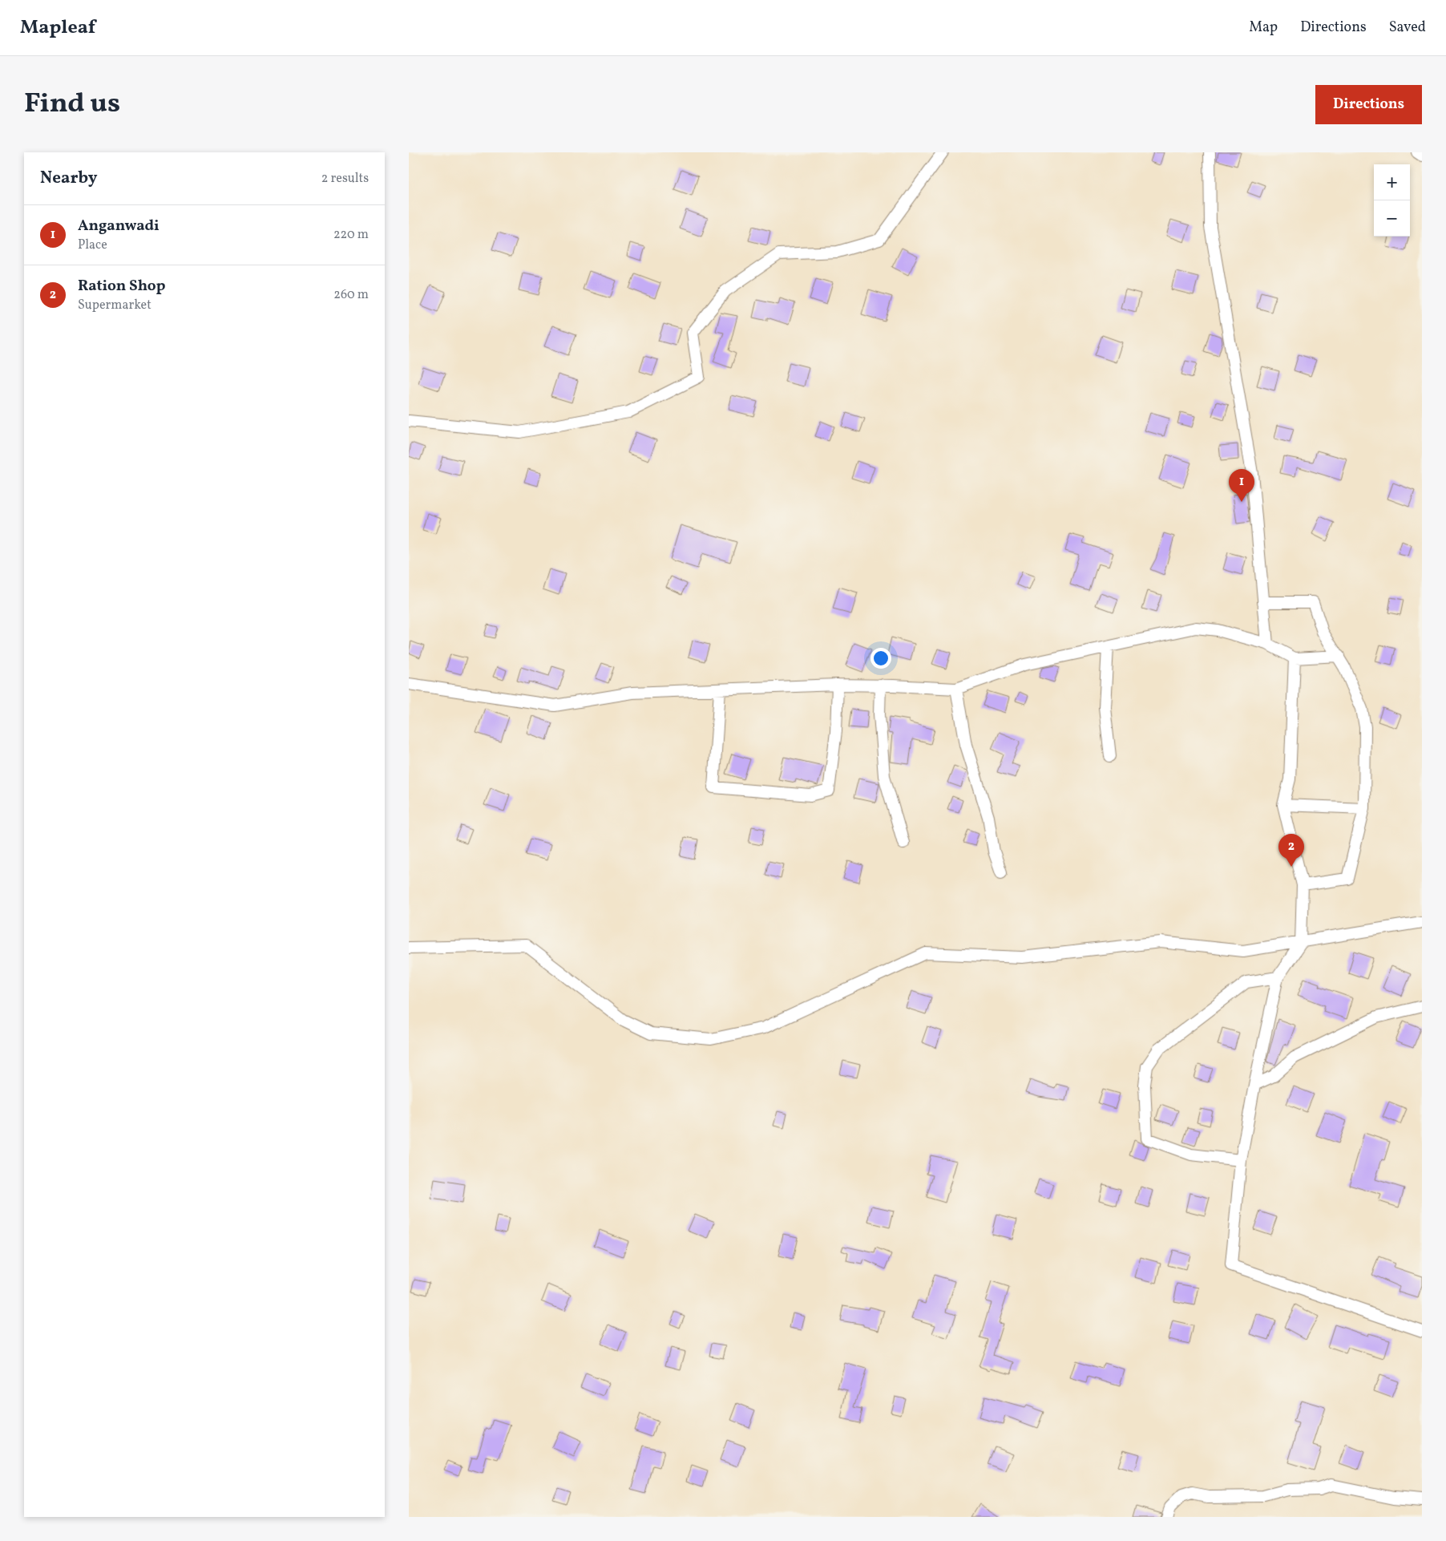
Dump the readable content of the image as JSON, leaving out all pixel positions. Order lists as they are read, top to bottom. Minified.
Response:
{"page":{"header":"Mapleaf","nav":["Map","Directions","Saved"],"title":"Find us","buttons":"Directions","heading":["Nearby","2 results"],"map_buttons":["+","−"],"list":[{"mark":"1","name":"Anganwadi","note":"Place","value":"220 m"},{"mark":"2","name":"Ration Shop","note":"Supermarket","value":"260 m"}],"pins":["1","2"]}}
